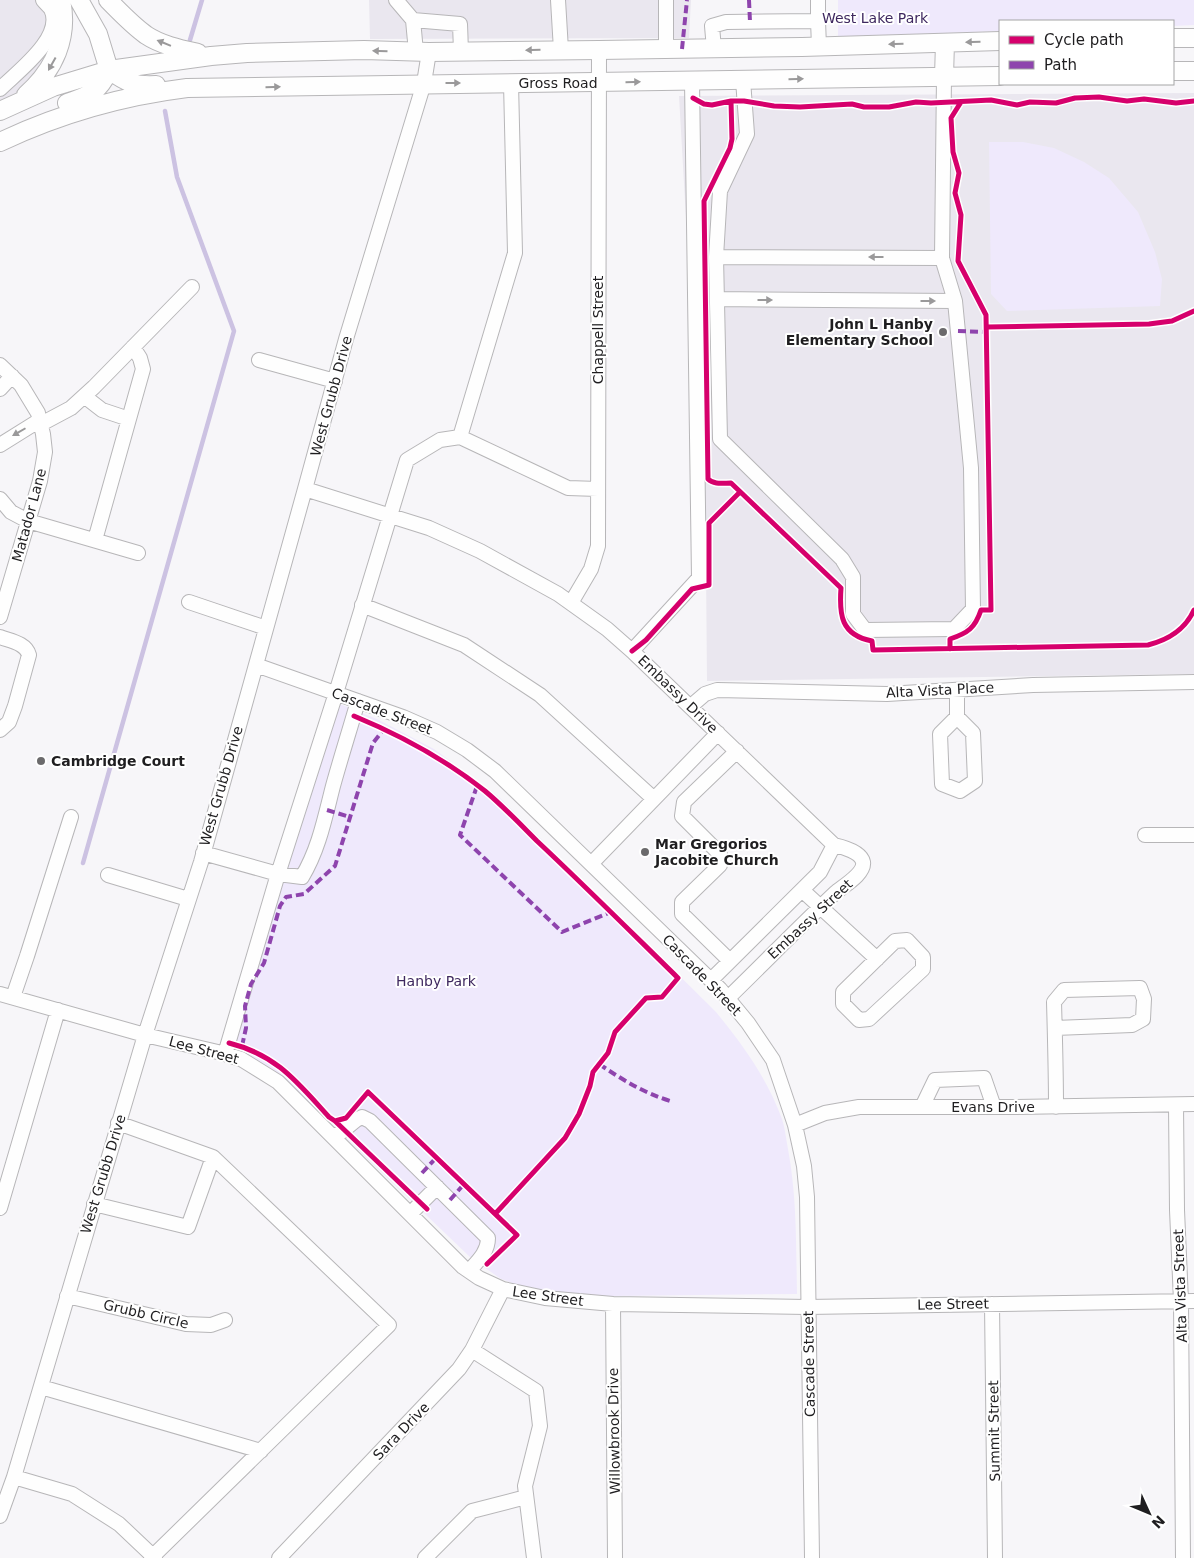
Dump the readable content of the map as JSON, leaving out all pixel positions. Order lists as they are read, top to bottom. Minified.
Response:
{"streets":{"main road":["Gross Road"],"street":["Chappell Street","West Grubb Drive","Matador Lane","Alta Vista Place","Embassy Drive","Cascade Street","Embassy Street","Lee Street","Evans Drive","Alta Vista Street","Grubb Circle","Sara Drive","Willowbrook Drive","Summit Street"]},"crossings":[["Gross Road","Chappell Street"],["Gross Road","West Grubb Drive"],["Chappell Street","Embassy Drive"],["West Grubb Drive","Embassy Drive"],["West Grubb Drive","Cascade Street"],["West Grubb Drive","Lee Street"],["West Grubb Drive","Grubb Circle"],["Alta Vista Place","Embassy Drive"],["Embassy Drive","Embassy Street"],["Cascade Street","Embassy Street"],["Cascade Street","Lee Street"],["Cascade Street","Evans Drive"],["Lee Street","Alta Vista Street"],["Lee Street","Sara Drive"],["Lee Street","Willowbrook Drive"],["Lee Street","Summit Street"],["Evans Drive","Alta Vista Street"]],"parks":["West Lake Park","Hanby Park"],"places":["John L Hanby Elementary School","Cambridge Court","Mar Gregorios Jacobite Church"],"legend":["Cycle path","Path"],"north":"bottom right"}
